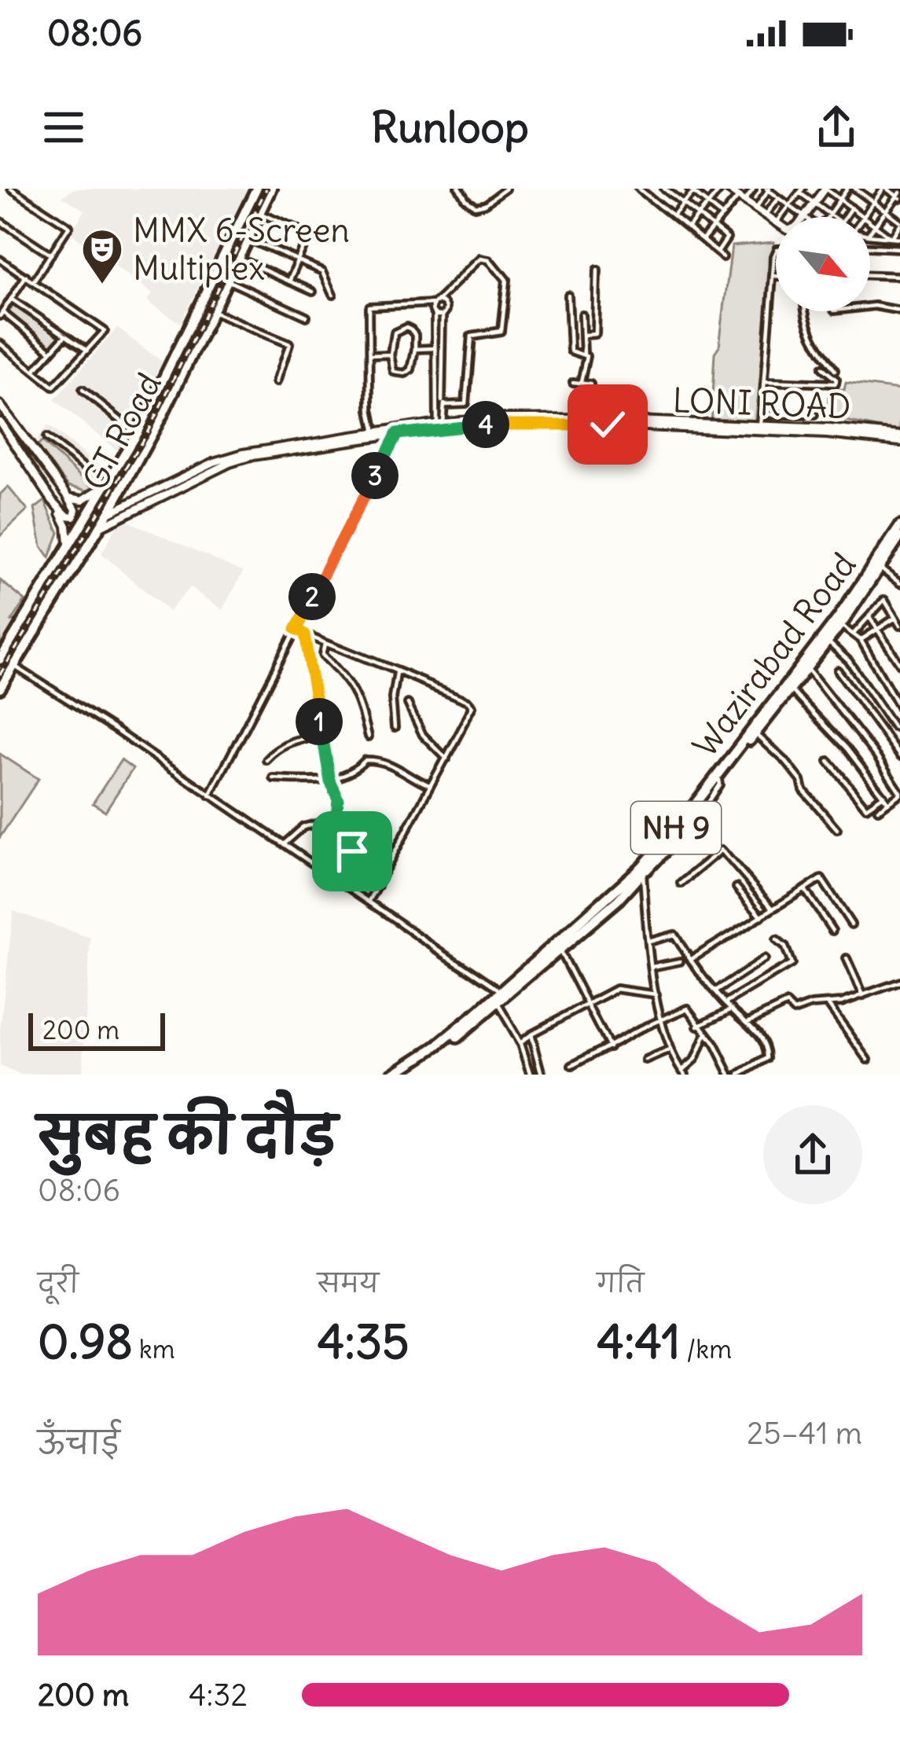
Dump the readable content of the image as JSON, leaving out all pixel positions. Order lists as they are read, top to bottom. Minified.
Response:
{"streets":{"highway":["GT Road","Wazirabad Road","NH 9"],"street":["LONI ROAD"]},"places":{"theatre":["MMX 6-Screen Multiplex"]},"scale_bar":"200 m","north":"bottom right","page":{"status":"08:06","header":"Runloop","pins":["4","3","2","1"],"scale":"200 m","heading":["सुबह की दौड़","08:06"],"stats":[["दूरी","0.98 km"],["समय","4:35"],["गति","4:41 /km"]],"chart":["ऊँचाई","25–41 m"],"list":[{"name":"200 m","note":"4:32"}]}}
